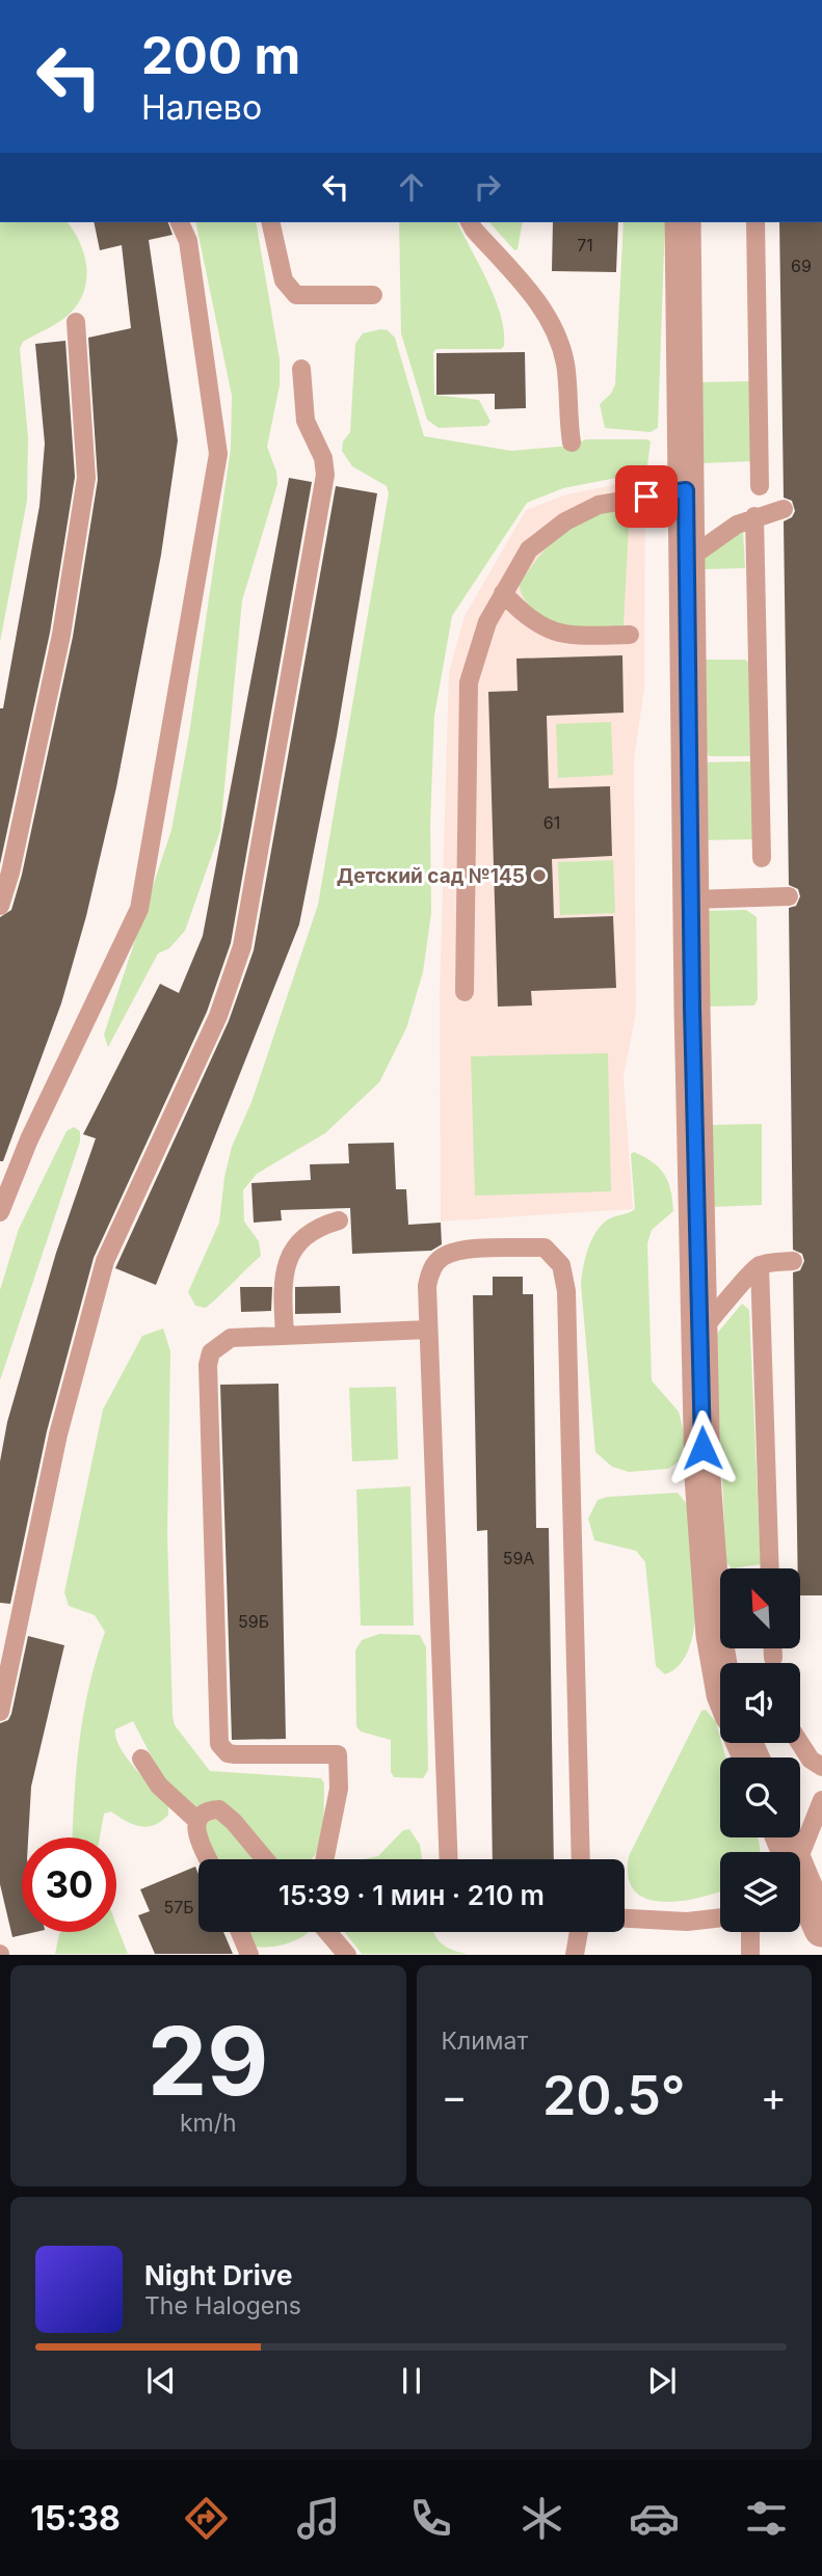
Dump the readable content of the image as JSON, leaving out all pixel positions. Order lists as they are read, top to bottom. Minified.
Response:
{"places":["Детский сад №145"],"house_numbers":["71","69","61","59А","59Б","57Б"],"north":"top left","page":{"turn":["200 m","Налево"],"limit":"30","trip":"15:39 · 1 мин · 210 m","tile":[["29","km/h"],"Климат"],"heat":["−","20.5°","+"],"song":["Night Drive","The Halogens"],"tabs":"15:38"}}
